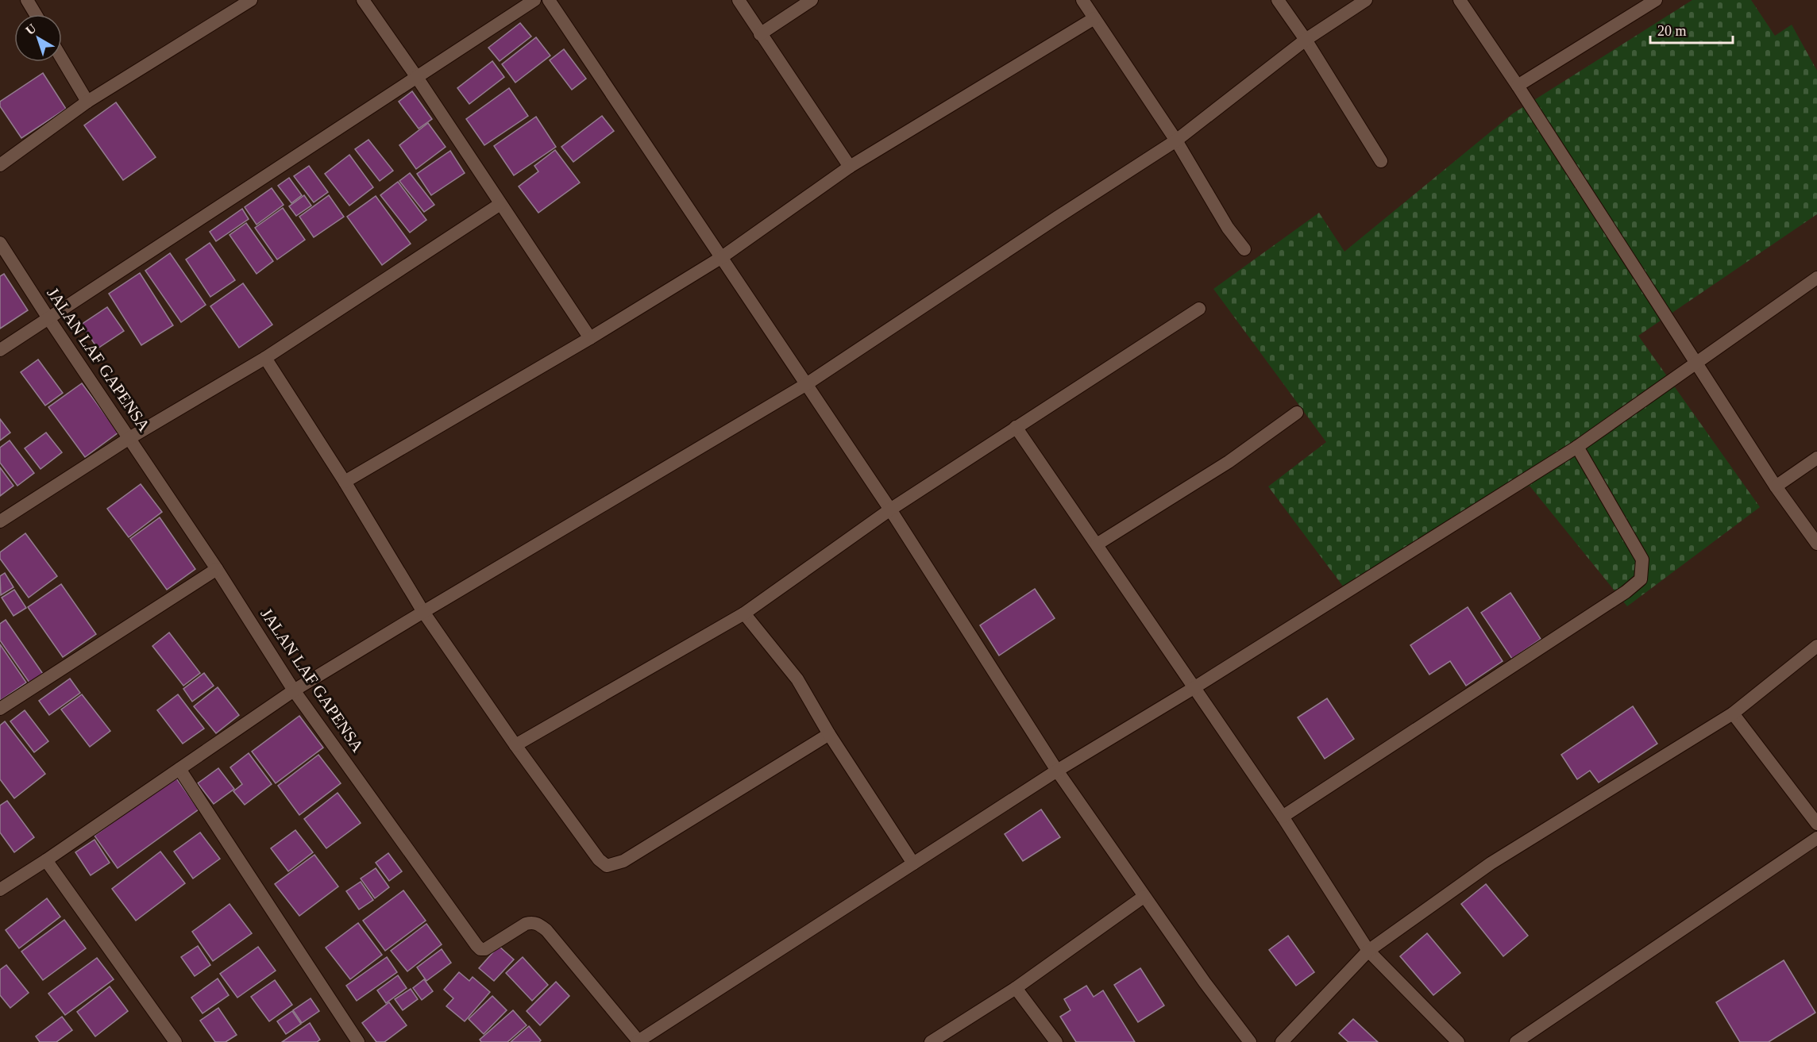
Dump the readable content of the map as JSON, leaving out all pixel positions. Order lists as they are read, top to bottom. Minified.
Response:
{"streets":{"street":["JALAN LAF GAPENSA"]},"scale_bar":"20 m","north":"top left"}
